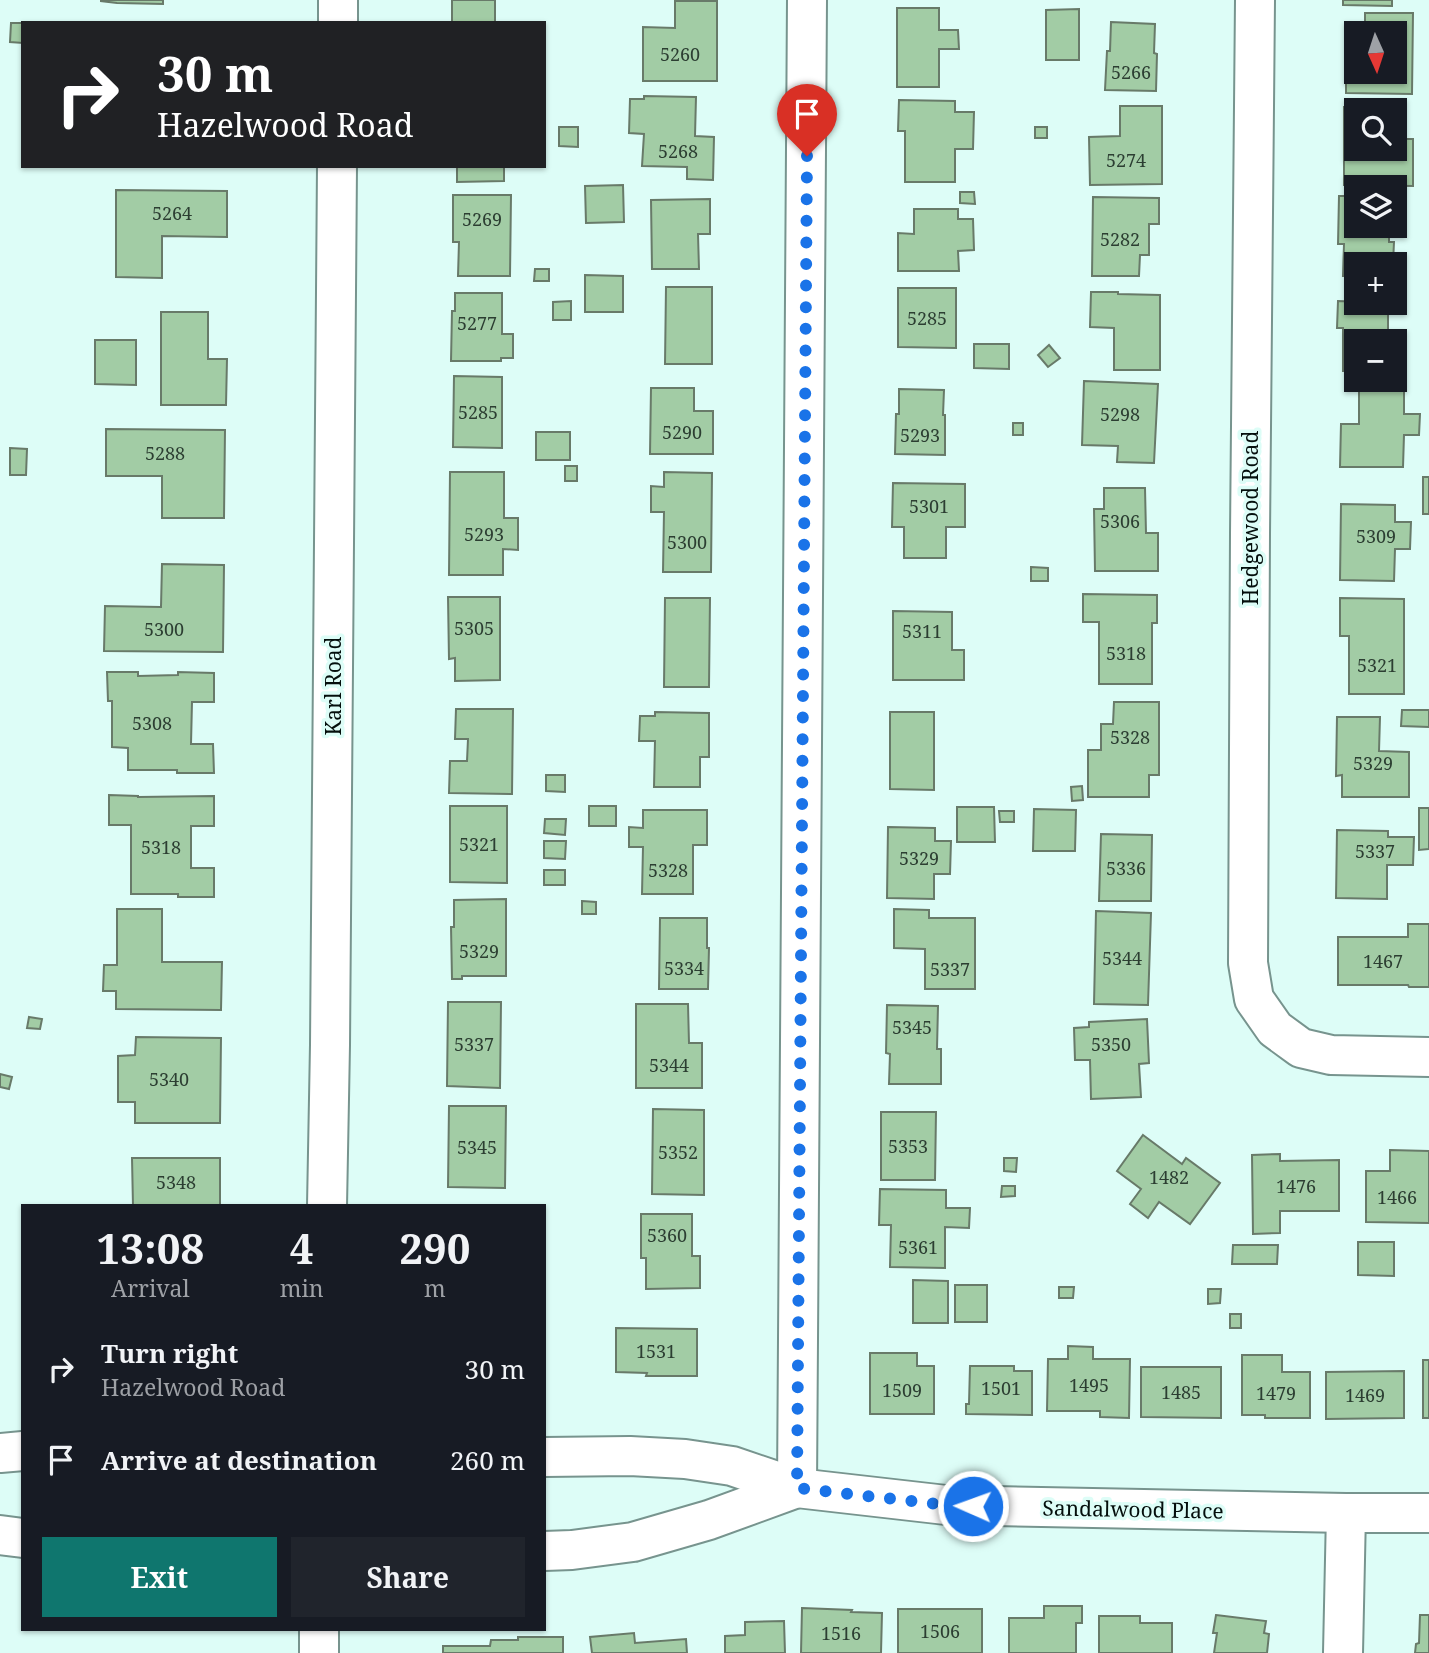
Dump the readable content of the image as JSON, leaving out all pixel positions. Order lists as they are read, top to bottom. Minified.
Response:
{"streets":{"street":["Hedgewood Road","Karl Road","Sandalwood Place"]},"house_numbers":["5260","5266","5268","5274","5264","5269","5282","5285","5277","5285","5298","5290","5293","5288","5301","5306","5293","5309","5300","5305","5300","5311","5318","5321","5308","5328","5329","5321","5318","5337","5329","5336","5328","5329","5344","1467","5334","5337","5345","5337","5350","5344","5340","5353","5345","5352","1482","5348","1476","1466","5360","5361","1531","1495","1501","1509","1485","1479","1469","1506","1516"],"north":"bottom","page":{"map_buttons":["+","−"],"turn":["30 m","Hazelwood Road"],"eta":["13:08","Arrival","4","min","290","m"],"list":[{"name":"Turn right","note":"Hazelwood Road","value":"30 m"},{"name":"Arrive at destination","value":"260 m"}],"buttons":["Exit","Share"]}}
